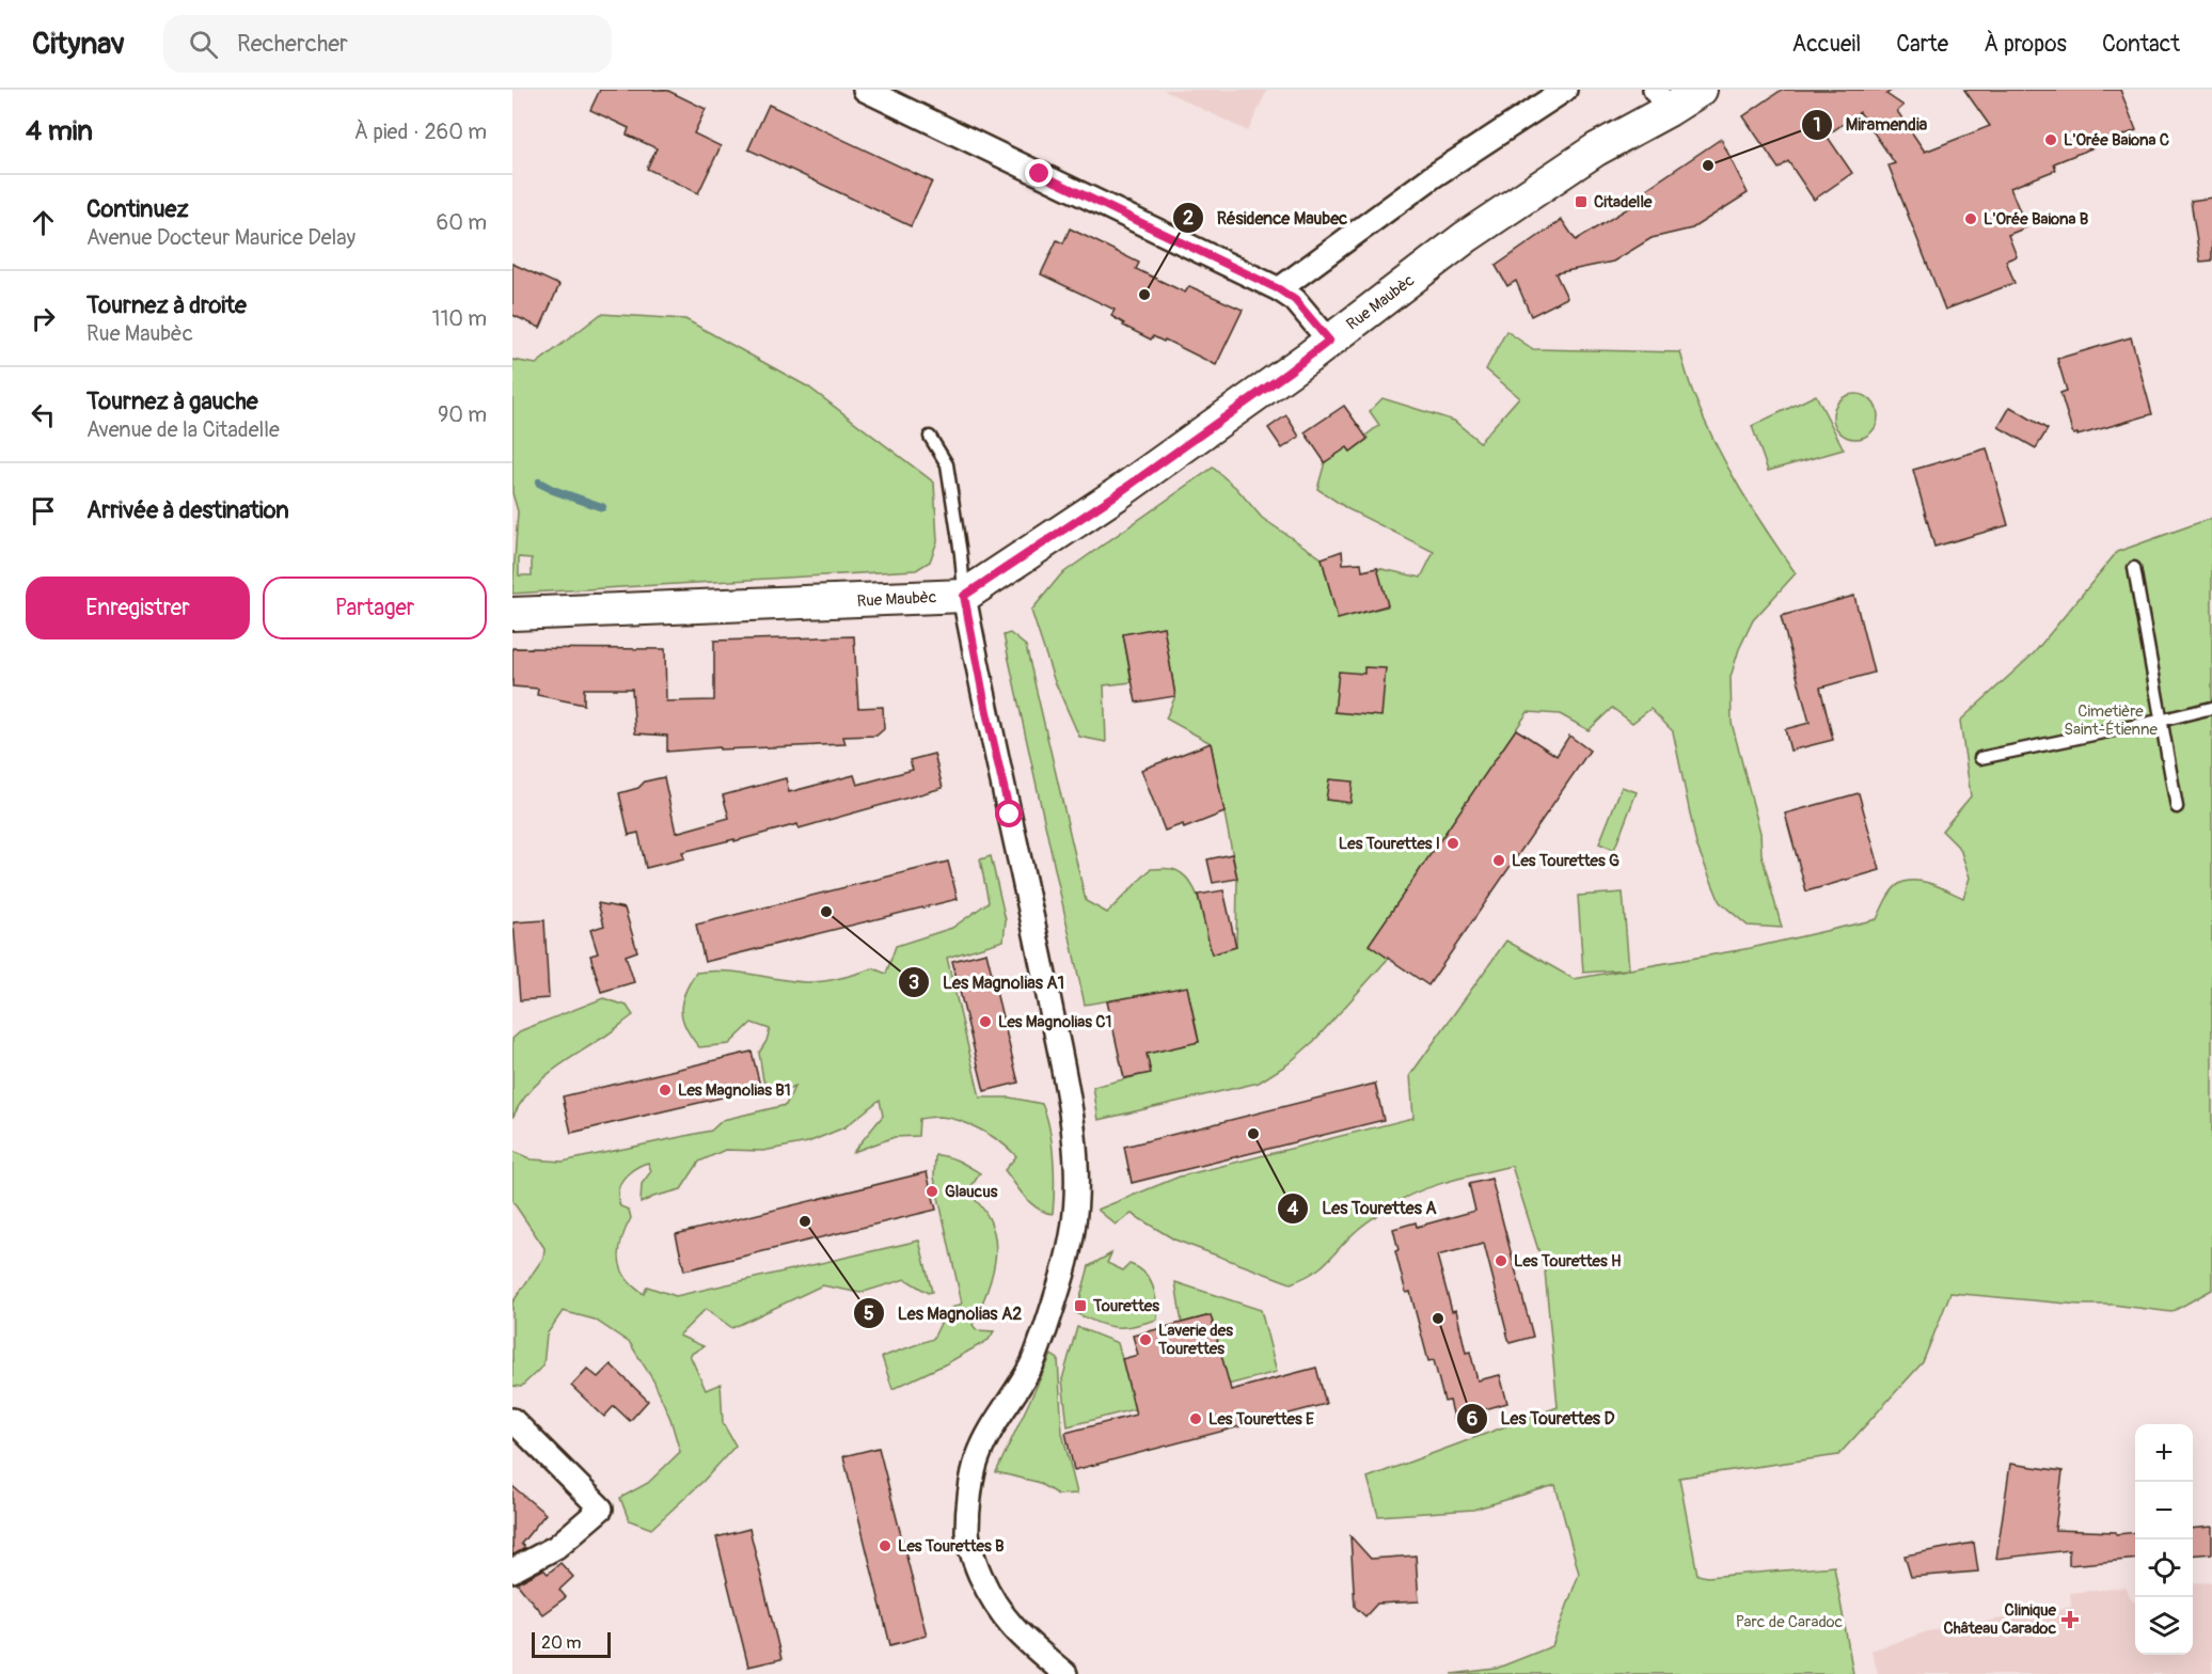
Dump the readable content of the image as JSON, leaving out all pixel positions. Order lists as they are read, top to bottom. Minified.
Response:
{"streets":{"main road":["Rue Maubèc"]},"parks":["Cimetière Saint-Étienne","Parc de Caradoc"],"places":{"other":["L'Orée Baiona C","Miramendia","L'Orée Baiona B","Résidence Maubec","Les Tourettes I","Les Tourettes G","Les Magnolias A1","Les Magnolias C1","Les Magnolias B1","Les Tourettes A","Glaucus","Les Magnolias A2","Les Tourettes H","Les Tourettes D","Laverie des Tourettes","Les Tourettes E","Les Tourettes B"],"transit":["Citadelle","Tourettes"],"health":["Clinique Château Caradoc"]},"scale_bar":"20 m","page":{"header":"Citynav","search":"Rechercher","nav":["Accueil","Carte","À propos","Contact"],"heading":["4 min","À pied · 260 m"],"list":[["Continuez","Avenue Docteur Maurice Delay","60 m"],["Tournez à droite","Rue Maubèc","110 m"],["Tournez à gauche","Avenue de la Citadelle","90 m"],"Arrivée à destination"],"buttons":["Enregistrer","Partager"],"map_buttons":["+","−"],"scale":"20 m"}}
